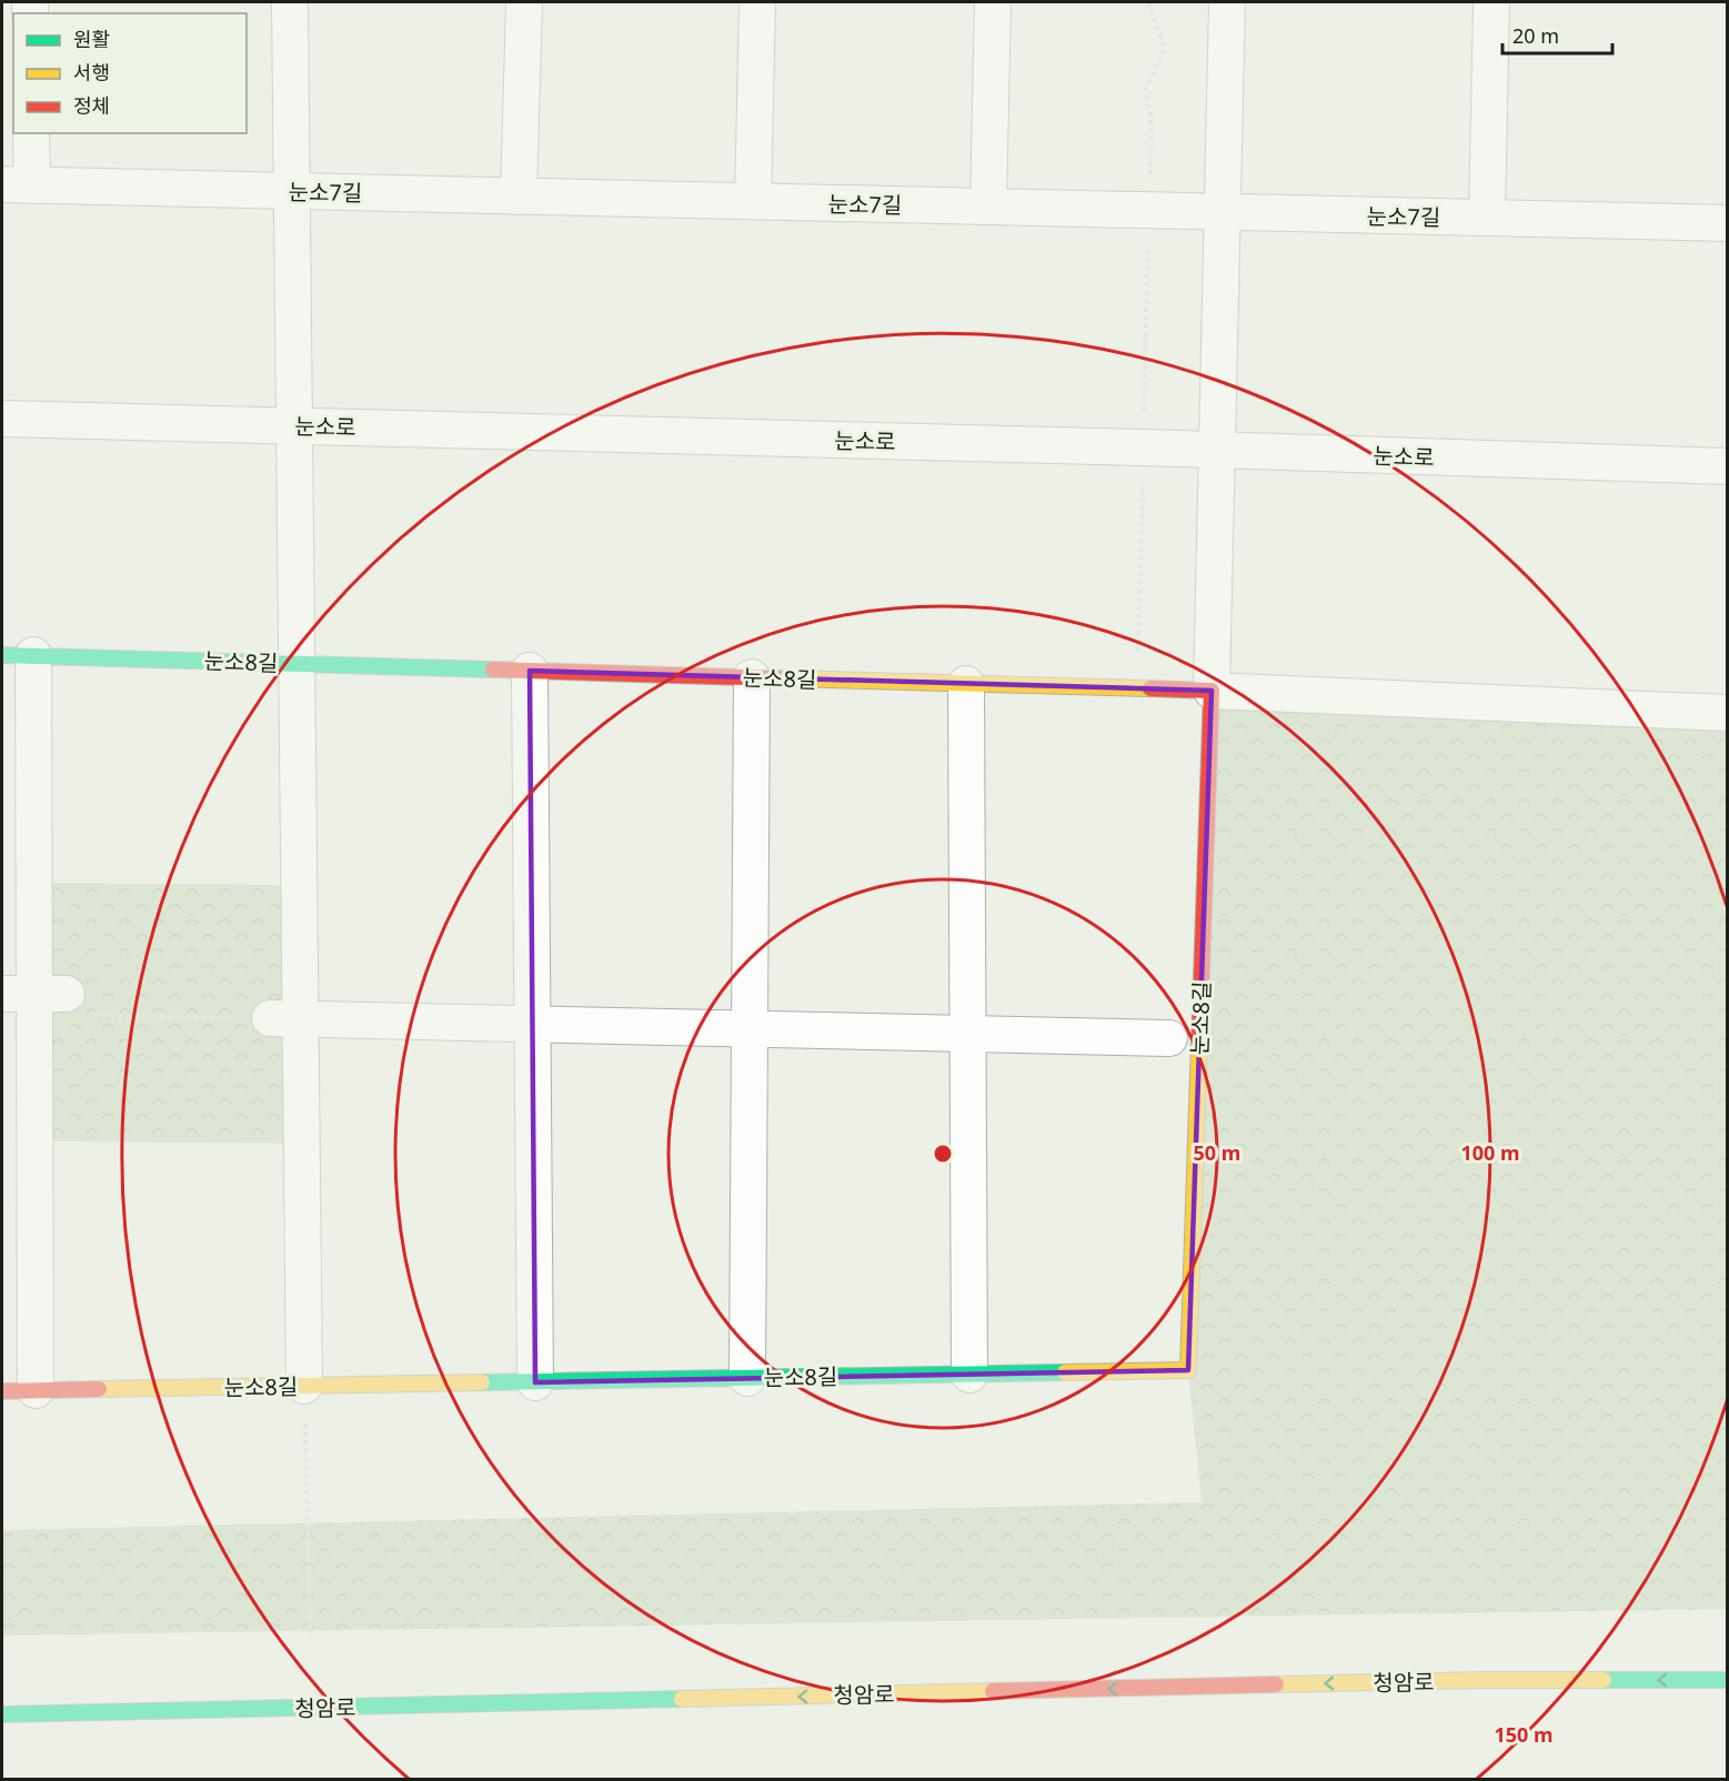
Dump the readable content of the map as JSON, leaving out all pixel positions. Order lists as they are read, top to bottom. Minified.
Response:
{"streets":{"street":["눈소7길","눈소로","눈소8길","청암로"]},"one_way":["청암로"],"legend":["원활","서행","정체"],"scale_bar":"20 m","rings":["50 m","100 m","150 m"]}
